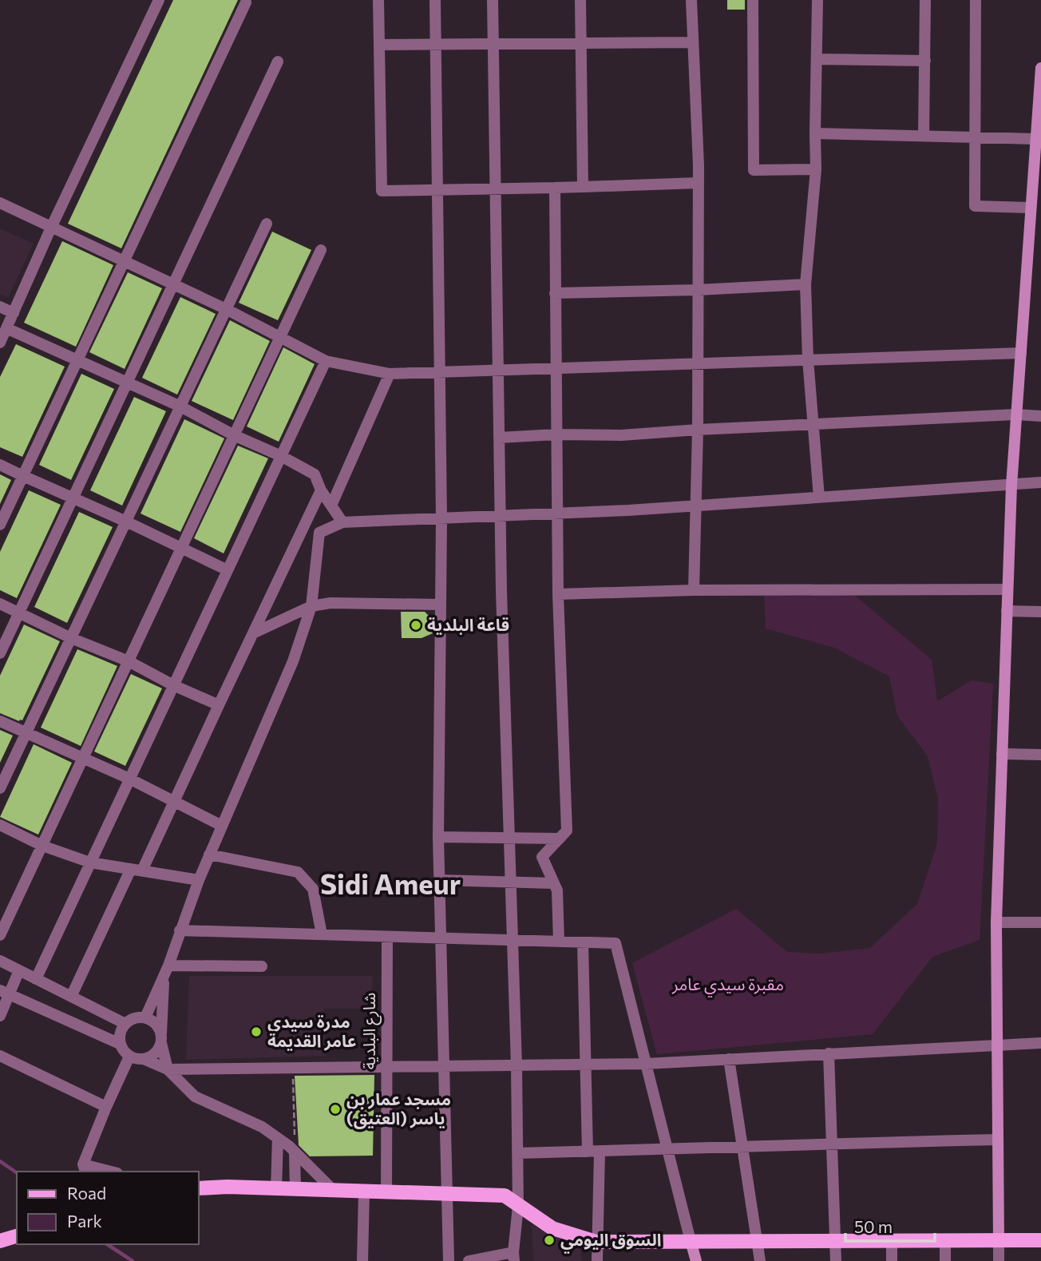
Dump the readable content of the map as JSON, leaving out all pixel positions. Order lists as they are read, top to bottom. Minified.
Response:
{"streets":{"street":["شارع البلدية"]},"districts":["Sidi Ameur"],"parks":["مقبرة سيدي عامر"],"places":["قاعة البلدية","مدرة سيدي عامر القديمة","مسجد عمار بن ياسر (العتيق)","السوق اليومي"],"legend":["Road","Park"],"scale_bar":"50 m"}
